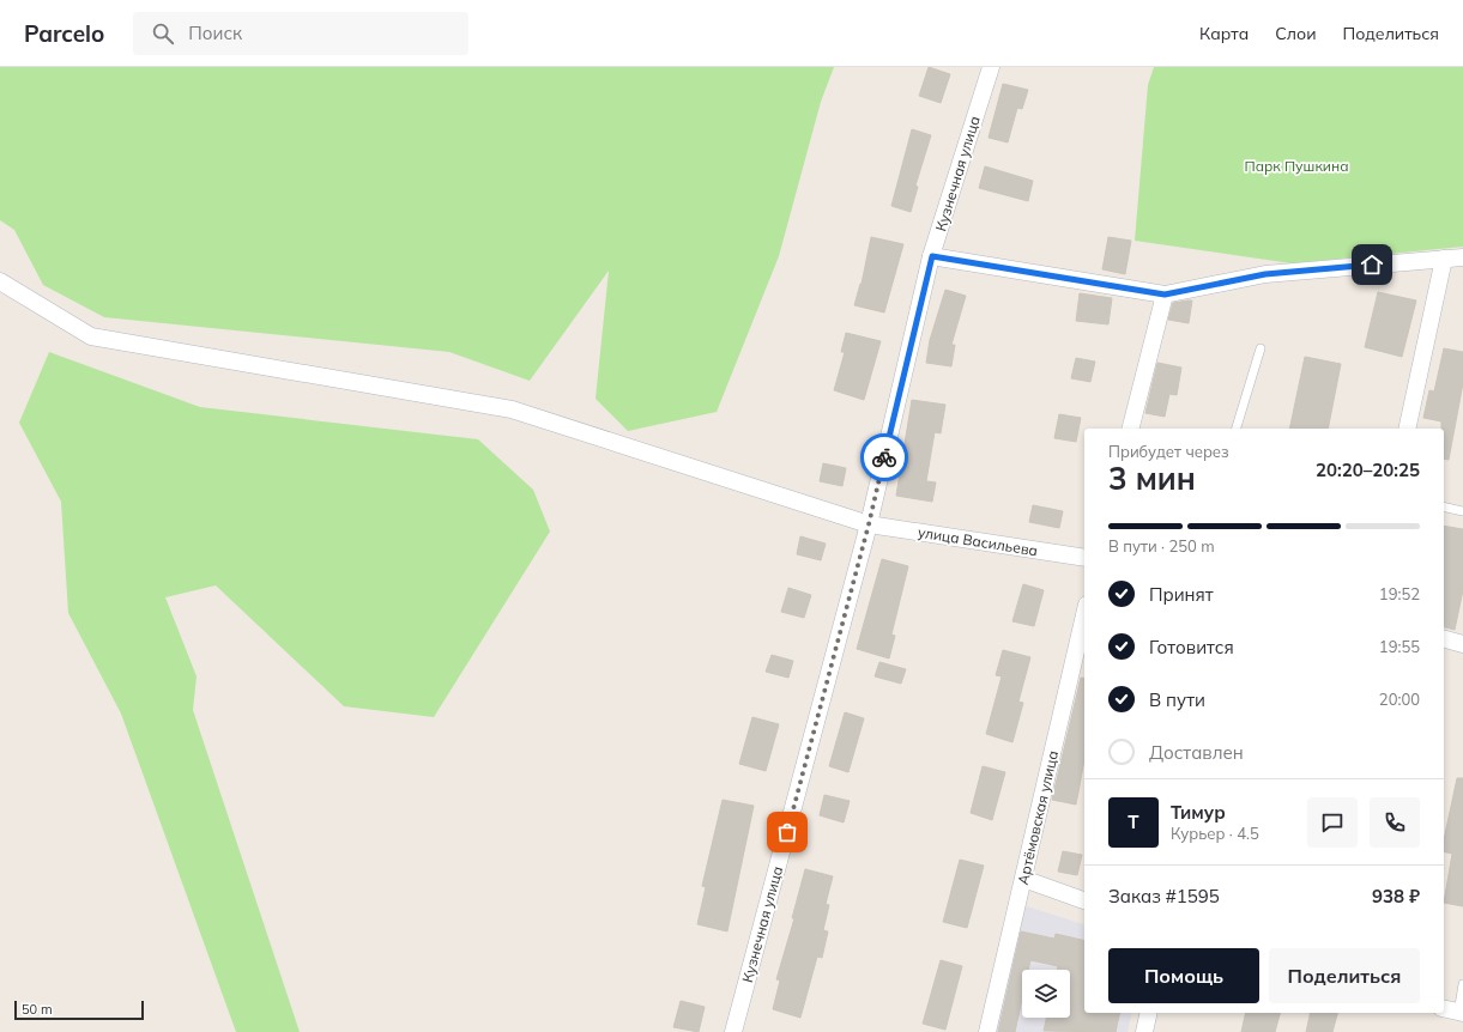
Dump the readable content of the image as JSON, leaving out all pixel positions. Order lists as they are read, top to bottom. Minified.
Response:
{"streets":{"street":["Кузнечная улица","улица Васильева","Артёмовская улица"]},"crossings":[["Кузнечная улица","улица Васильева"]],"parks":["Парк Пушкина"],"scale_bar":"50 m","page":{"header":"Parcelo","search":"Поиск","nav":["Карта","Слои","Поделиться"],"heading":["3 мин","Прибудет через","20:20–20:25"],"panel":["Тимур","Курьер · 4.5","Заказ #1595","938 ₽"],"bar":"В пути · 250 m","list":[["Принят","19:52"],["Готовится","19:55"],["В пути","20:00"],"Доставлен"],"round":"Т","buttons":["Помощь","Поделиться"],"scale":"50 m"}}
